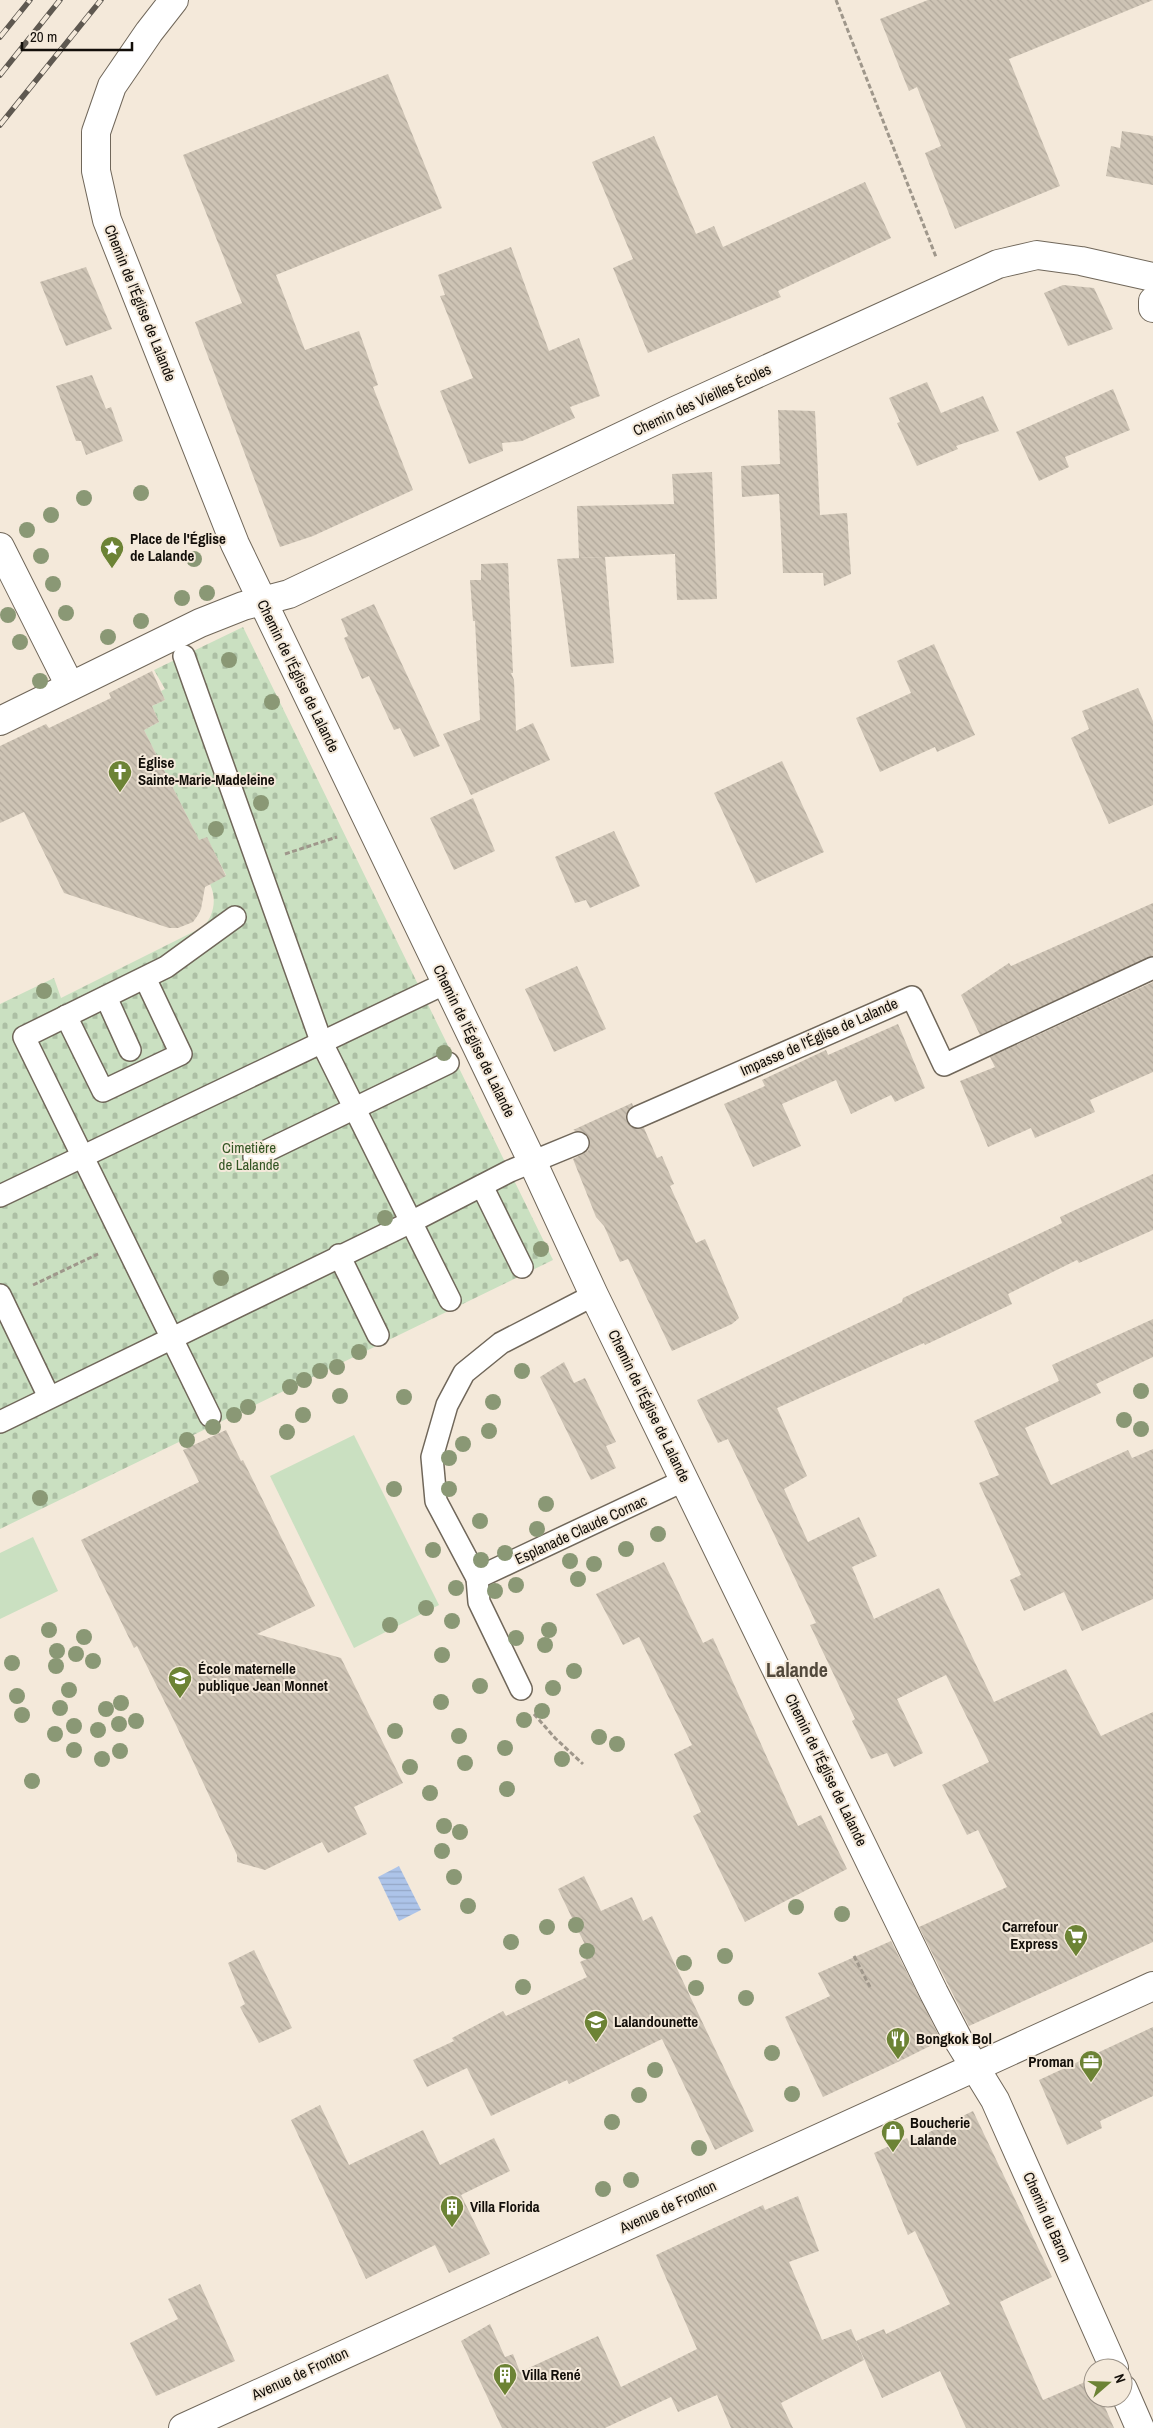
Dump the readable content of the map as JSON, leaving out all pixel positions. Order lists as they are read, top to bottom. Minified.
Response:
{"streets":{"street":["Chemin de l'Église de Lalande","Chemin des Vieilles Écoles","Avenue de Fronton","Chemin du Baron"],"lane":["Impasse de l'Église de Lalande","Esplanade Claude Cornac"]},"crossings":[["Chemin de l'Église de Lalande","Chemin des Vieilles Écoles"],["Chemin de l'Église de Lalande","Esplanade Claude Cornac"],["Chemin de l'Église de Lalande","Avenue de Fronton"],["Chemin de l'Église de Lalande","Chemin du Baron"],["Avenue de Fronton","Chemin du Baron"]],"districts":["Lalande"],"parks":["Cimetière de Lalande"],"places":{"place":["Place de l'Église de Lalande"],"church":["Église Sainte-Marie-Madeleine"],"school or university":["École maternelle publique Jean Monnet","Lalandounette"],"supermarket":["Carrefour Express"],"restaurant":["Bongkok Bol"],"office":["Proman"],"shop":["Boucherie Lalande"],"building":["Villa Florida","Villa René"]},"scale_bar":"20 m","north":"right"}
